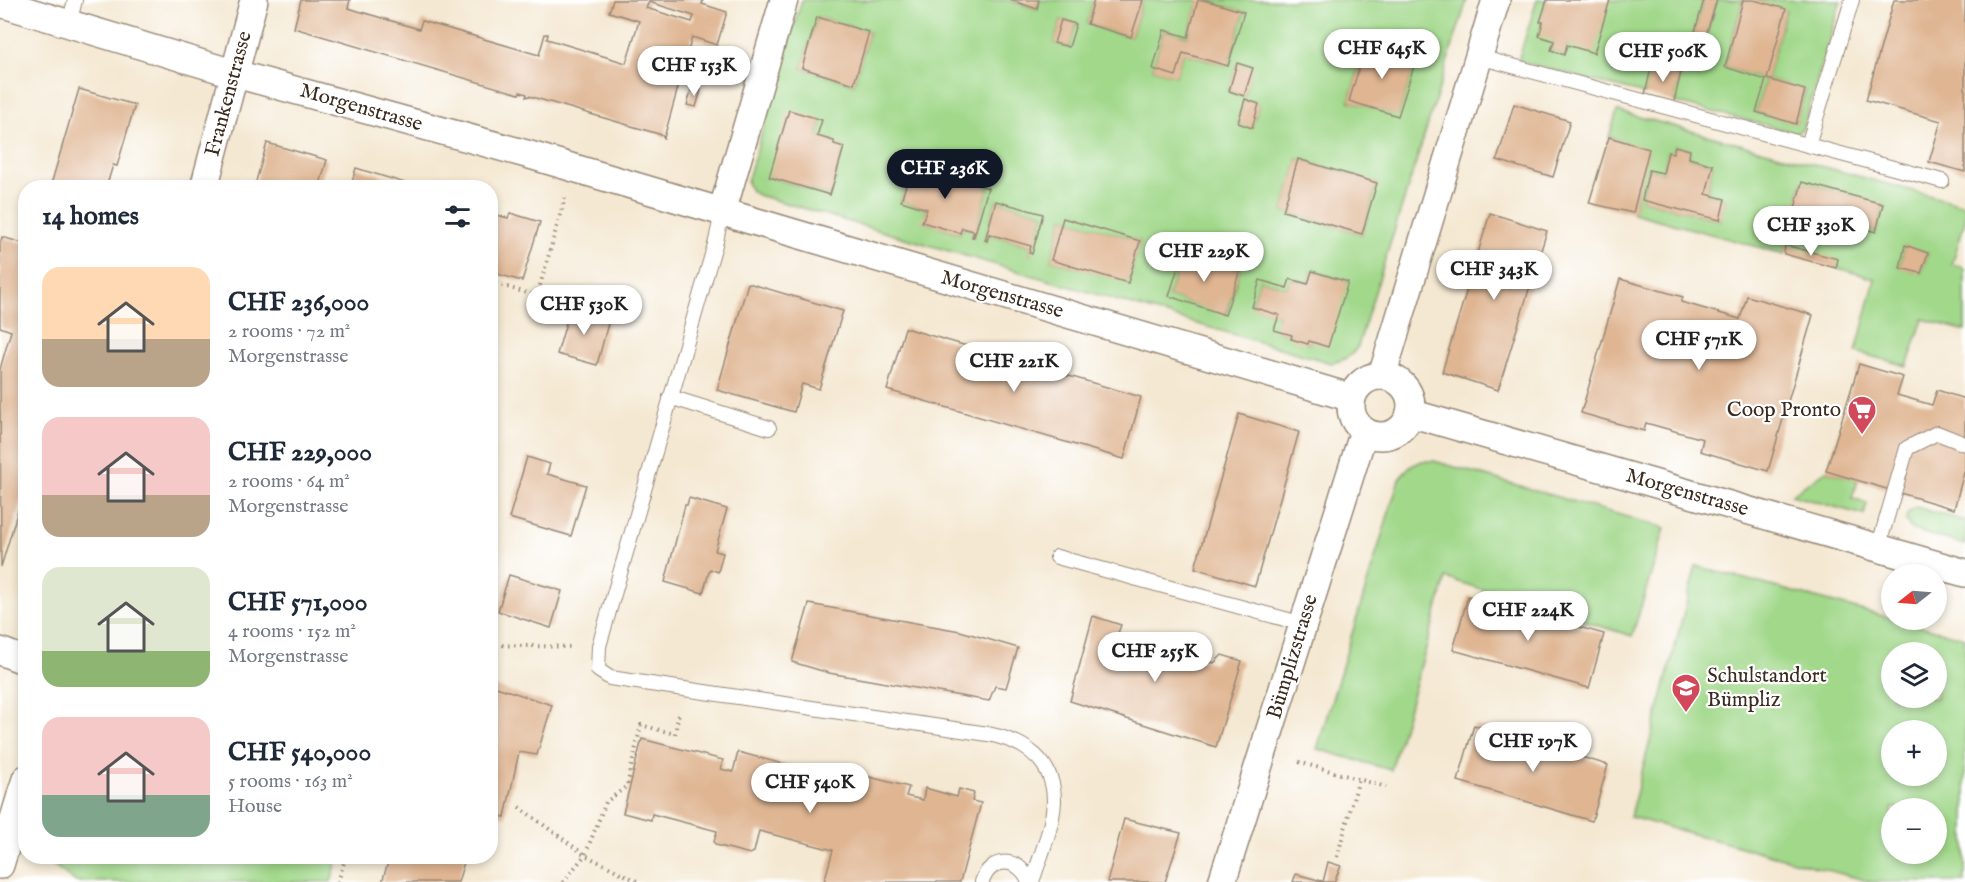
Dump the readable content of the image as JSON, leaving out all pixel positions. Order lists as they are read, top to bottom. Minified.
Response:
{"streets":{"street":["Frankenstrasse","Morgenstrasse","Bümplizstrasse"]},"crossings":[["Frankenstrasse","Morgenstrasse"],["Morgenstrasse","Bümplizstrasse"]],"places":{"supermarket":["Coop Pronto"],"school or university":["Schulstandort Bümpliz"]},"north":"left","page":{"price":["CHF 645K","CHF 506K","CHF 153K","CHF 236K","CHF 330K","CHF 229K","CHF 343K","CHF 530K","CHF 571K","CHF 221K","CHF 224K","CHF 255K","CHF 197K","CHF 540K"],"heading":"14 homes","list":[{"name":"CHF 236,000","note":"2 rooms · 72 m² · Morgenstrasse"},{"name":"CHF 229,000","note":"2 rooms · 64 m² · Morgenstrasse"},{"name":"CHF 571,000","note":"4 rooms · 152 m² · Morgenstrasse"},{"name":"CHF 540,000","note":"5 rooms · 163 m² · House"}],"map_buttons":["+","−"]}}
